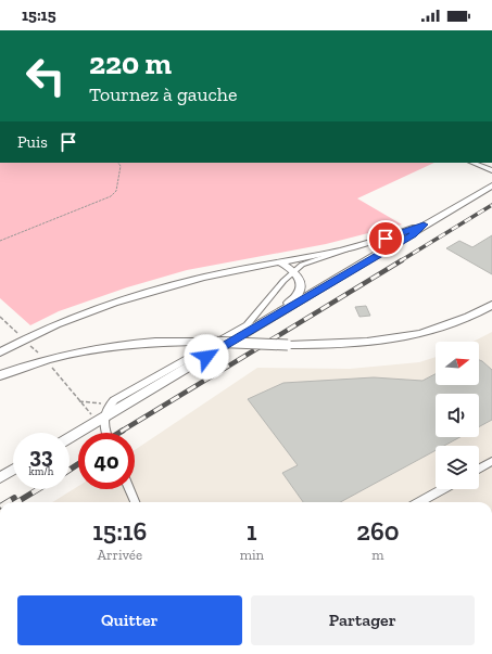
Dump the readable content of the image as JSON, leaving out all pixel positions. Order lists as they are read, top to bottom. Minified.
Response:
{"north":"right","page":{"status":"15:15","turn":["220 m","Tournez à gauche"],"then":"Puis","speed":"33 km/h","limit":"40","eta":["15:16","Arrivée","1","min","260","m"],"buttons":["Quitter","Partager"]}}
